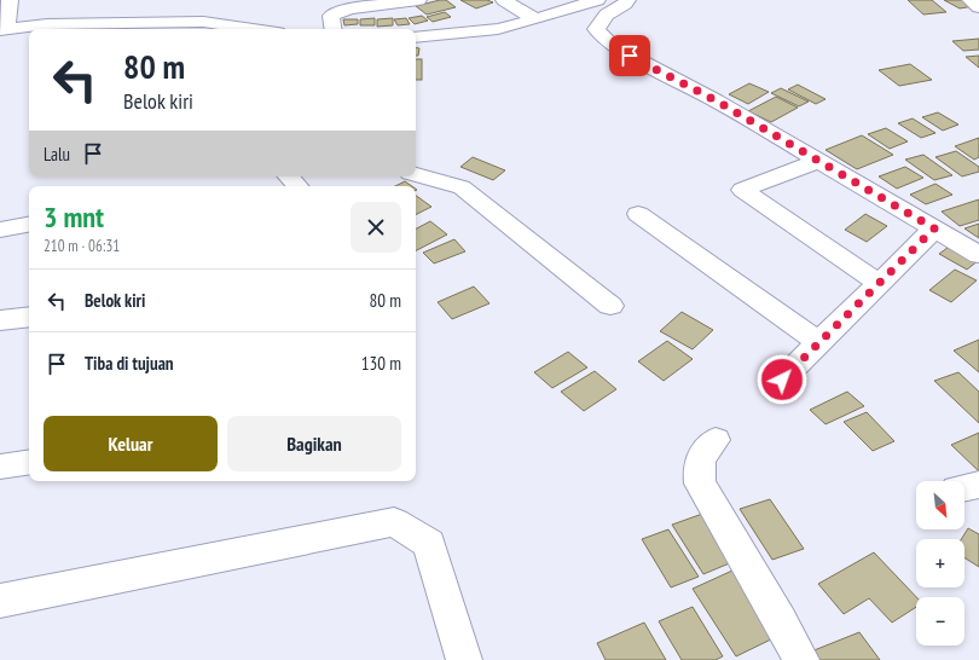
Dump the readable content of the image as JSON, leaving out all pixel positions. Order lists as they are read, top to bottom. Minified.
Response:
{"north":"bottom right","page":{"turn":["80 m","Belok kiri"],"then":"Lalu","heading":["3 mnt","210 m · 06:31"],"list":[{"name":"Belok kiri","value":"80 m"},{"name":"Tiba di tujuan","value":"130 m"}],"buttons":["Keluar","Bagikan"],"map_buttons":["+","−"]}}
